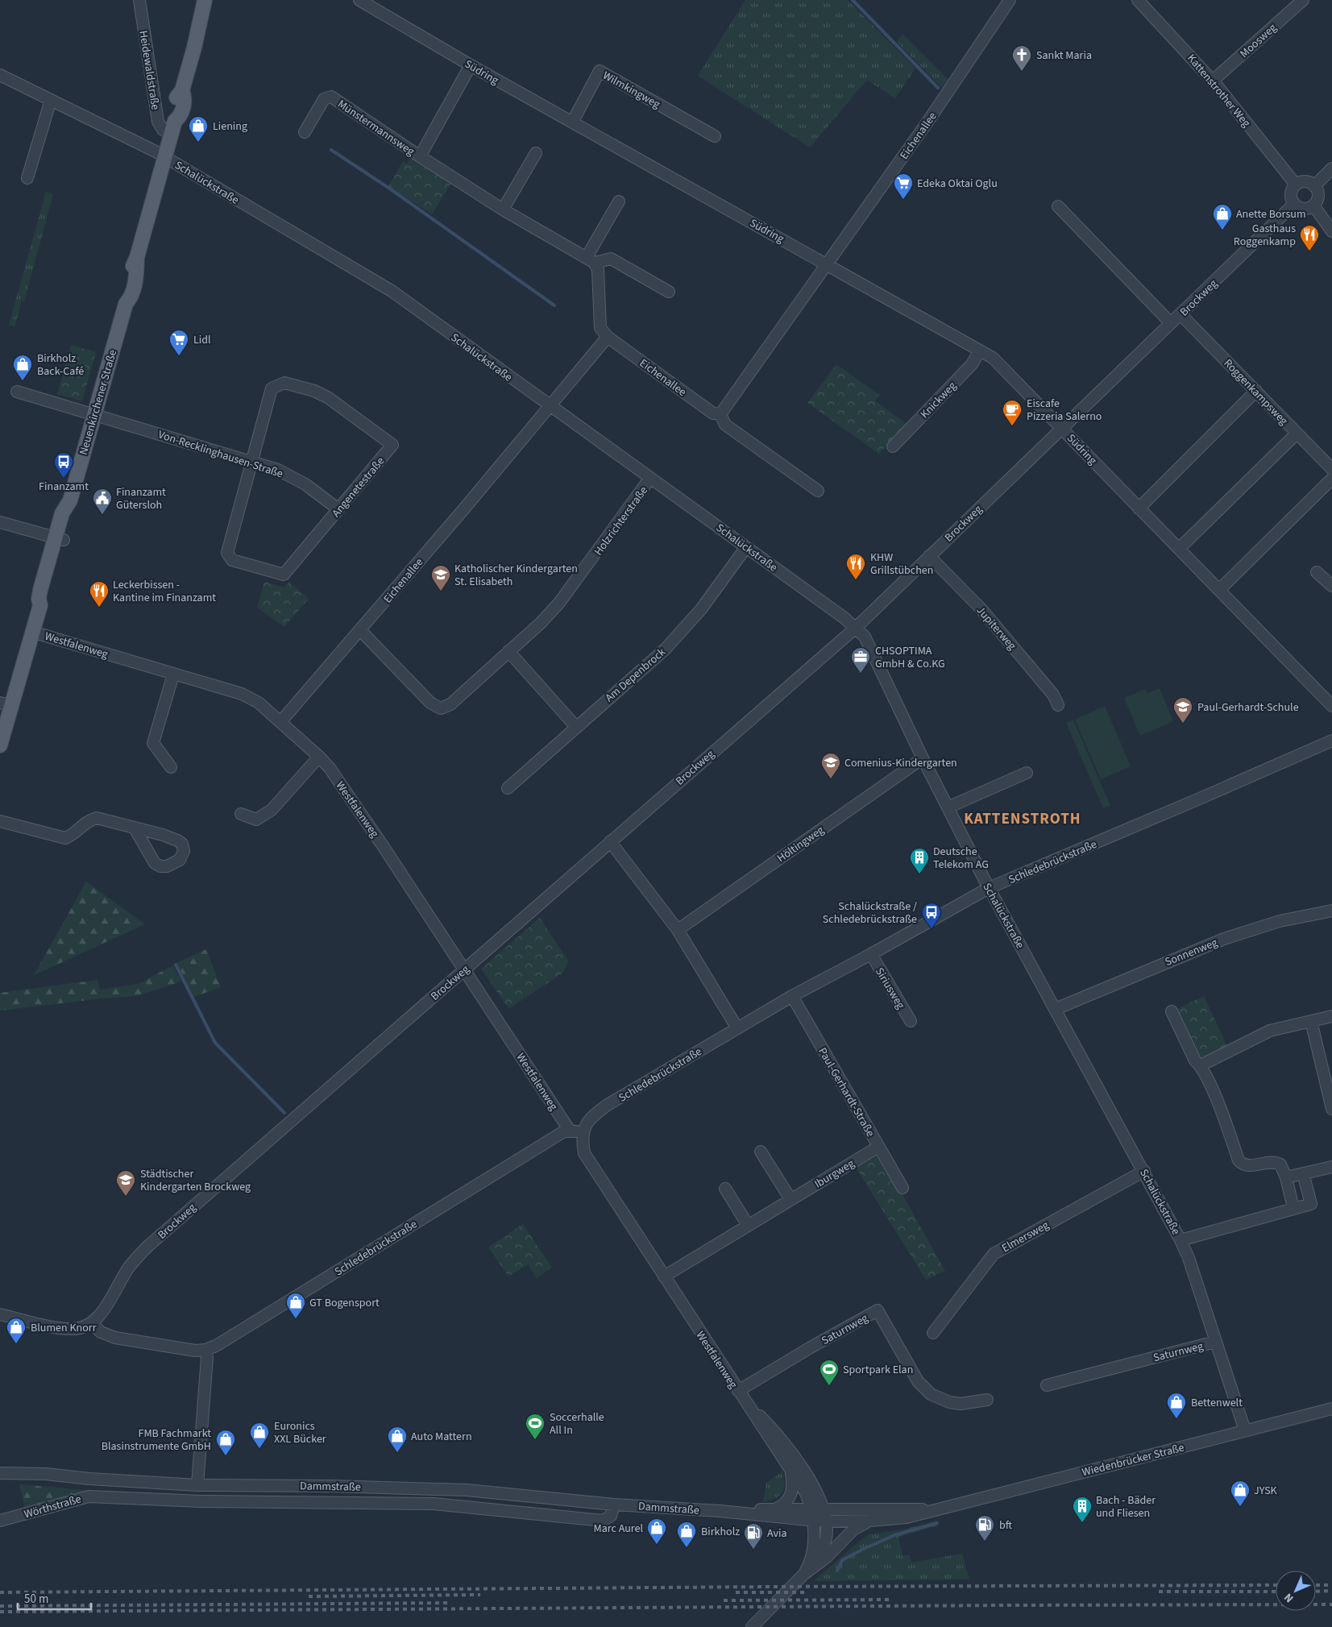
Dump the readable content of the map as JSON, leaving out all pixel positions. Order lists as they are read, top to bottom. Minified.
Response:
{"streets":{"main road":["Neuenkirchener Straße"],"street":["Moosweg","Heidewaldstraße","Südring","Wilmkingweg","Kattenstrother Weg","Münstermannsweg","Eichenallee","Schalückstraße","Brockweg","Roggenkampsweg","Knickweg","Von-Recklinghausen-Straße","Angenetestraße","Holzrichterstraße","Jupiterweg","Westfalenweg","Am Depenbrock","Höltingweg","Schledebrückstraße","Sonnenweg","Siriusweg","Paul-Gerhardt-Straße","Iburgweg","Elmersweg","Saturnweg","Wiedenbrücker Straße","Dammstraße","Wörthstraße"]},"crossings":[["Moosweg","Kattenstrother Weg"],["Heidewaldstraße","Neuenkirchener Straße"],["Südring","Wilmkingweg"],["Südring","Münstermannsweg"],["Südring","Eichenallee"],["Südring","Brockweg"],["Südring","Knickweg"],["Kattenstrother Weg","Brockweg"],["Eichenallee","Schalückstraße"],["Eichenallee","Holzrichterstraße"],["Eichenallee","Westfalenweg"],["Schalückstraße","Brockweg"],["Schalückstraße","Neuenkirchener Straße"],["Schalückstraße","Holzrichterstraße"],["Schalückstraße","Am Depenbrock"],["Schalückstraße","Höltingweg"],["Schalückstraße","Schledebrückstraße"],["Schalückstraße","Sonnenweg"],["Schalückstraße","Elmersweg"],["Schalückstraße","Saturnweg"],["Schalückstraße","Wiedenbrücker Straße"],["Brockweg","Roggenkampsweg"],["Brockweg","Jupiterweg"],["Brockweg","Westfalenweg"],["Brockweg","Schledebrückstraße"],["Neuenkirchener Straße","Von-Recklinghausen-Straße"],["Neuenkirchener Straße","Westfalenweg"],["Von-Recklinghausen-Straße","Angenetestraße"],["Westfalenweg","Schledebrückstraße"],["Westfalenweg","Iburgweg"],["Westfalenweg","Saturnweg"],["Westfalenweg","Wiedenbrücker Straße"],["Westfalenweg","Dammstraße"],["Schledebrückstraße","Siriusweg"],["Schledebrückstraße","Paul-Gerhardt-Straße"],["Paul-Gerhardt-Straße","Iburgweg"],["Wiedenbrücker Straße","Dammstraße"],["Dammstraße","Wörthstraße"]],"districts":["KATTENSTROTH"],"places":{"church":["Sankt Maria"],"shop":["Liening","Anette Borsum","Birkholz Back-Café","GT Bogensport","Blumen Knorr","Bettenwelt","Euronics XXL Bücker","Auto Mattern","FMB Fachmarkt Blasinstrumente GmbH","JYSK","Marc Aurel","Birkholz"],"supermarket":["Edeka Oktai Oglu","Lidl"],"restaurant":["Gasthaus Roggenkamp","KHW Grillstübchen","Leckerbissen - Kantine im Finanzamt"],"cafe":["Eiscafe Pizzeria Salerno"],"bus stop":["Finanzamt","Schalückstraße / Schledebrückstraße"],"public building":["Finanzamt Gütersloh"],"school or university":["Katholischer Kindergarten St. Elisabeth","Paul-Gerhardt-Schule","Comenius-Kindergarten","Städtischer Kindergarten Brockweg"],"office":["CHSOPTIMA GmbH & Co.KG"],"building":["Deutsche Telekom AG","Bach - Bäder und Fliesen"],"sports":["Sportpark Elan","Soccerhalle All In"],"fuel station":["bft","Avia"]},"scale_bar":"50 m","north":"bottom left"}
